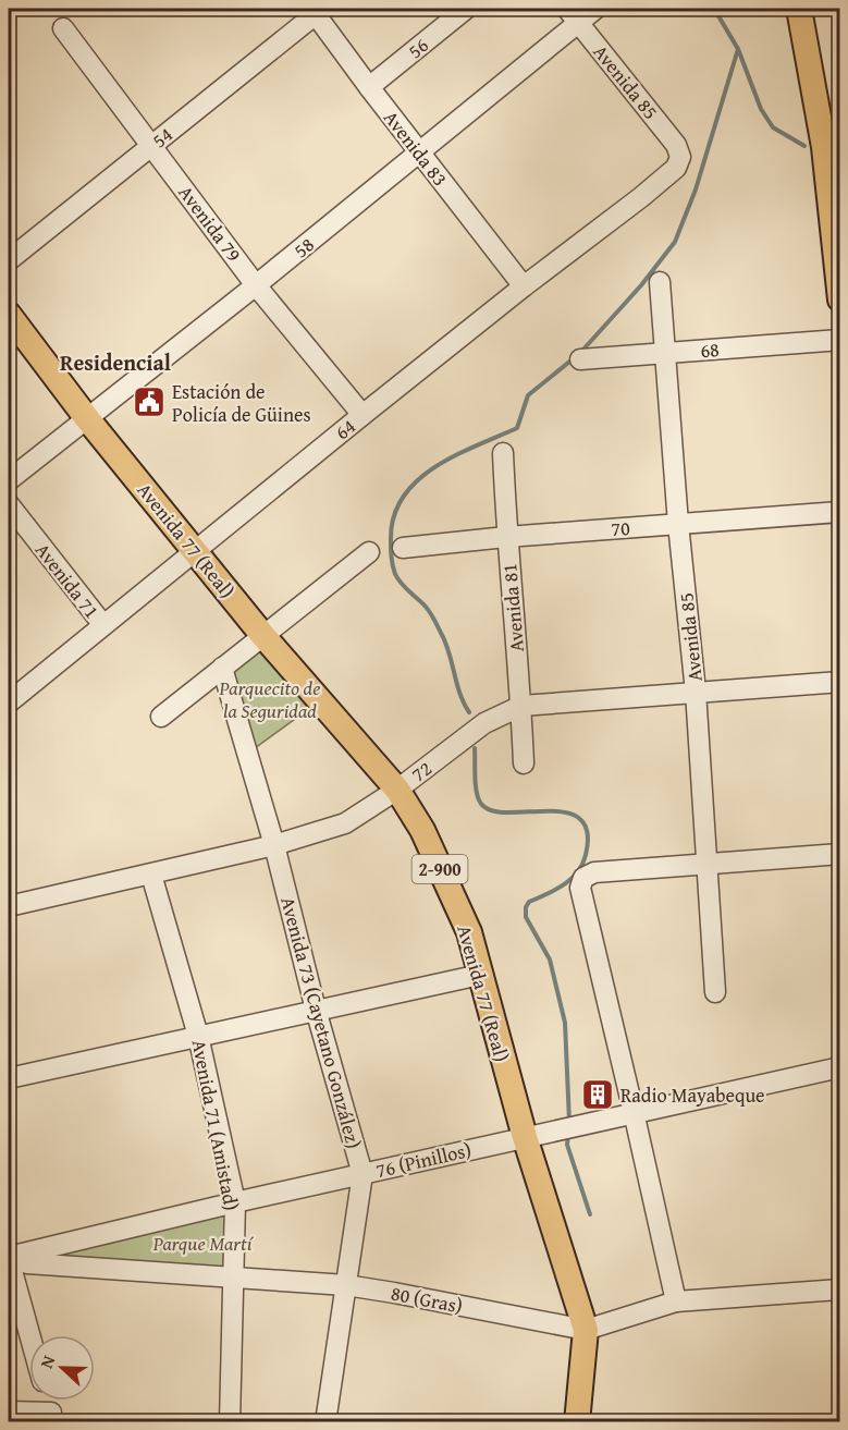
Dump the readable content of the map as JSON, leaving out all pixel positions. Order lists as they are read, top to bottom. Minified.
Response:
{"streets":{"main road":["Avenida 77 (Real)","2-900"],"street":["56","Avenida 85","54","Avenida 83","Avenida 79","58","68","64","70","Avenida 71","Avenida 81","72","Avenida 73 (Cayetano González)","Avenida 71 (Amistad)","76 (Pinillos)","80 (Gras)"]},"crossings":[["56","Avenida 83"],["Avenida 85","58"],["Avenida 85","68"],["Avenida 85","64"],["Avenida 85","70"],["Avenida 85","72"],["54","Avenida 83"],["54","Avenida 79"],["Avenida 83","58"],["Avenida 83","64"],["Avenida 79","58"],["Avenida 79","64"],["58","Avenida 77 (Real)"],["64","Avenida 77 (Real)"],["64","Avenida 71"],["70","Avenida 81"],["Avenida 77 (Real)","72"],["Avenida 77 (Real)","76 (Pinillos)"],["Avenida 77 (Real)","80 (Gras)"],["Avenida 81","72"],["72","Avenida 73 (Cayetano González)"],["72","Avenida 71 (Amistad)"],["Avenida 73 (Cayetano González)","76 (Pinillos)"],["Avenida 73 (Cayetano González)","80 (Gras)"],["Avenida 71 (Amistad)","76 (Pinillos)"],["Avenida 71 (Amistad)","80 (Gras)"],["76 (Pinillos)","80 (Gras)"]],"districts":["Residencial"],"parks":["Parquecito de la Seguridad","Parque Martí"],"places":{"public building":["Estación de Policía de Güines"],"building":["Radio Mayabeque"]},"north":"left"}
